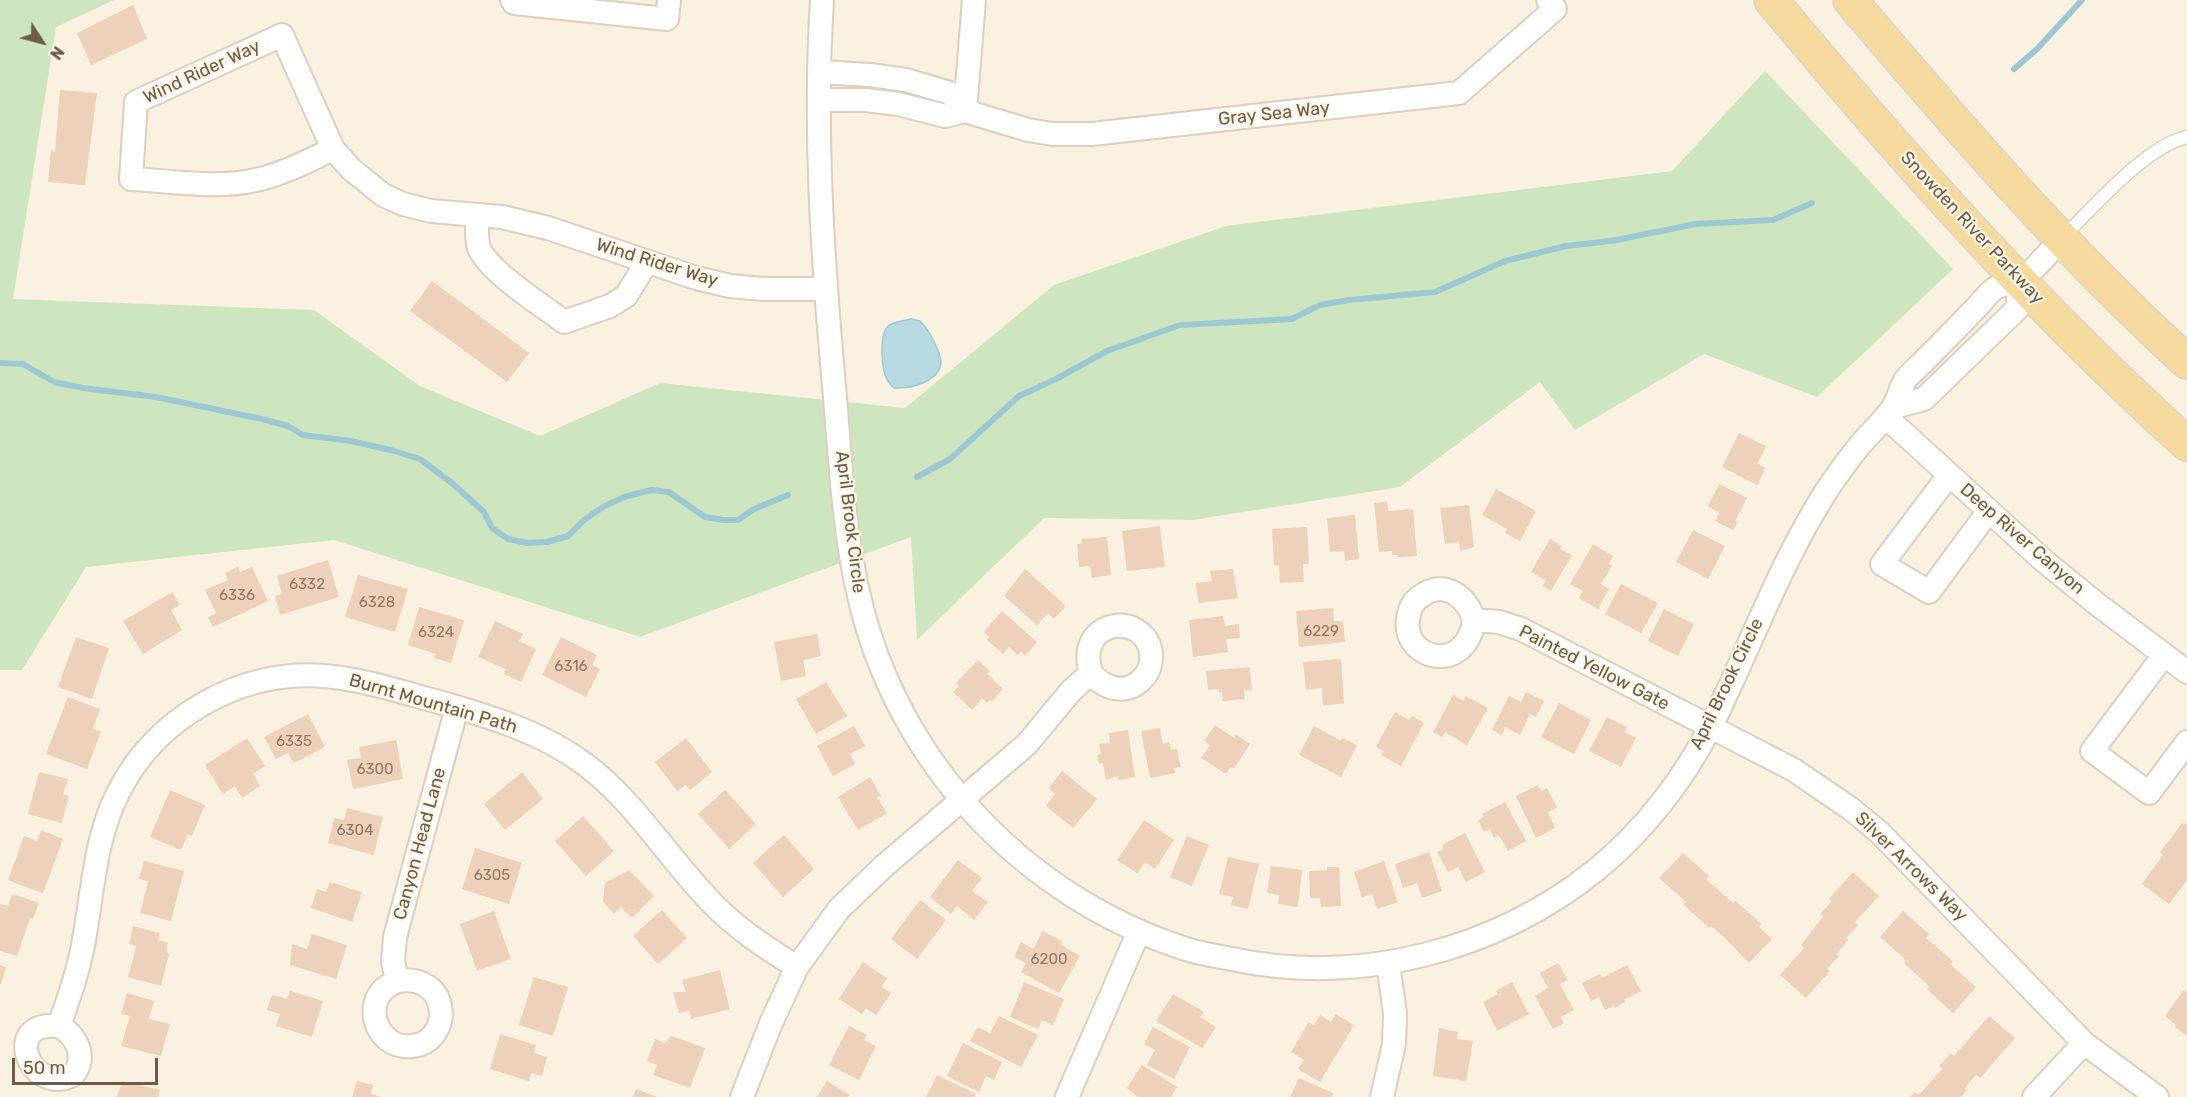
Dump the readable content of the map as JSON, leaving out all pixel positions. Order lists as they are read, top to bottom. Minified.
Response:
{"streets":{"main road":["Snowden River Parkway"],"street":["Wind Rider Way","Gray Sea Way","April Brook Circle","Deep River Canyon","Painted Yellow Gate","Burnt Mountain Path","Canyon Head Lane","Silver Arrows Way"]},"crossings":[["Wind Rider Way","April Brook Circle"],["Gray Sea Way","April Brook Circle"],["April Brook Circle","Deep River Canyon"],["April Brook Circle","Painted Yellow Gate"],["April Brook Circle","Silver Arrows Way"],["Painted Yellow Gate","Silver Arrows Way"],["Burnt Mountain Path","Canyon Head Lane"]],"house_numbers":["6332","6336","6328","6229","6324","6316","6335","6300","6304","6305","6200"],"scale_bar":"50 m","north":"bottom right"}
